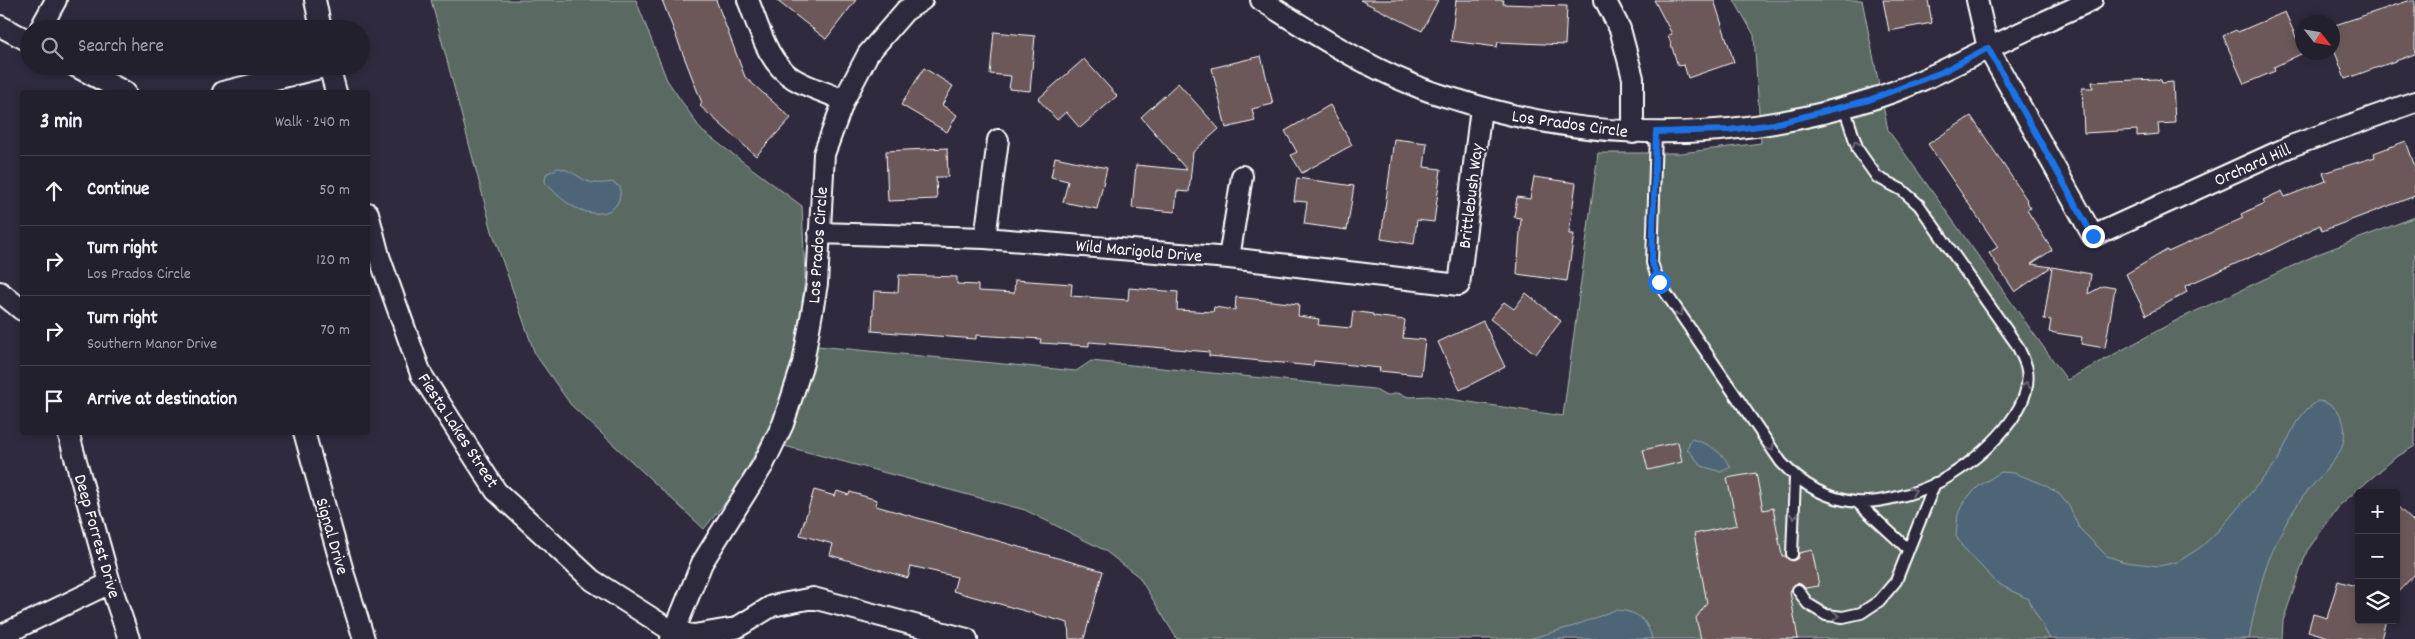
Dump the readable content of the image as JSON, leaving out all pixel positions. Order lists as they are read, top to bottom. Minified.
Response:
{"streets":{"street":["Los Prados Circle","Orchard Hill","Brittlebush Way","Wild Marigold Drive","Fiesta Lakes Street","Deep Forrest Drive","Signal Drive"]},"crossings":[["Los Prados Circle","Orchard Hill"],["Los Prados Circle","Brittlebush Way"],["Los Prados Circle","Wild Marigold Drive"],["Los Prados Circle","Fiesta Lakes Street"],["Brittlebush Way","Wild Marigold Drive"]],"north":"bottom right","page":{"search":"Search here","heading":["3 min","Walk · 240 m"],"list":[["Continue","50 m"],["Turn right","Los Prados Circle","120 m"],["Turn right","Southern Manor Drive","70 m"],"Arrive at destination"],"map_buttons":["+","−"]}}
